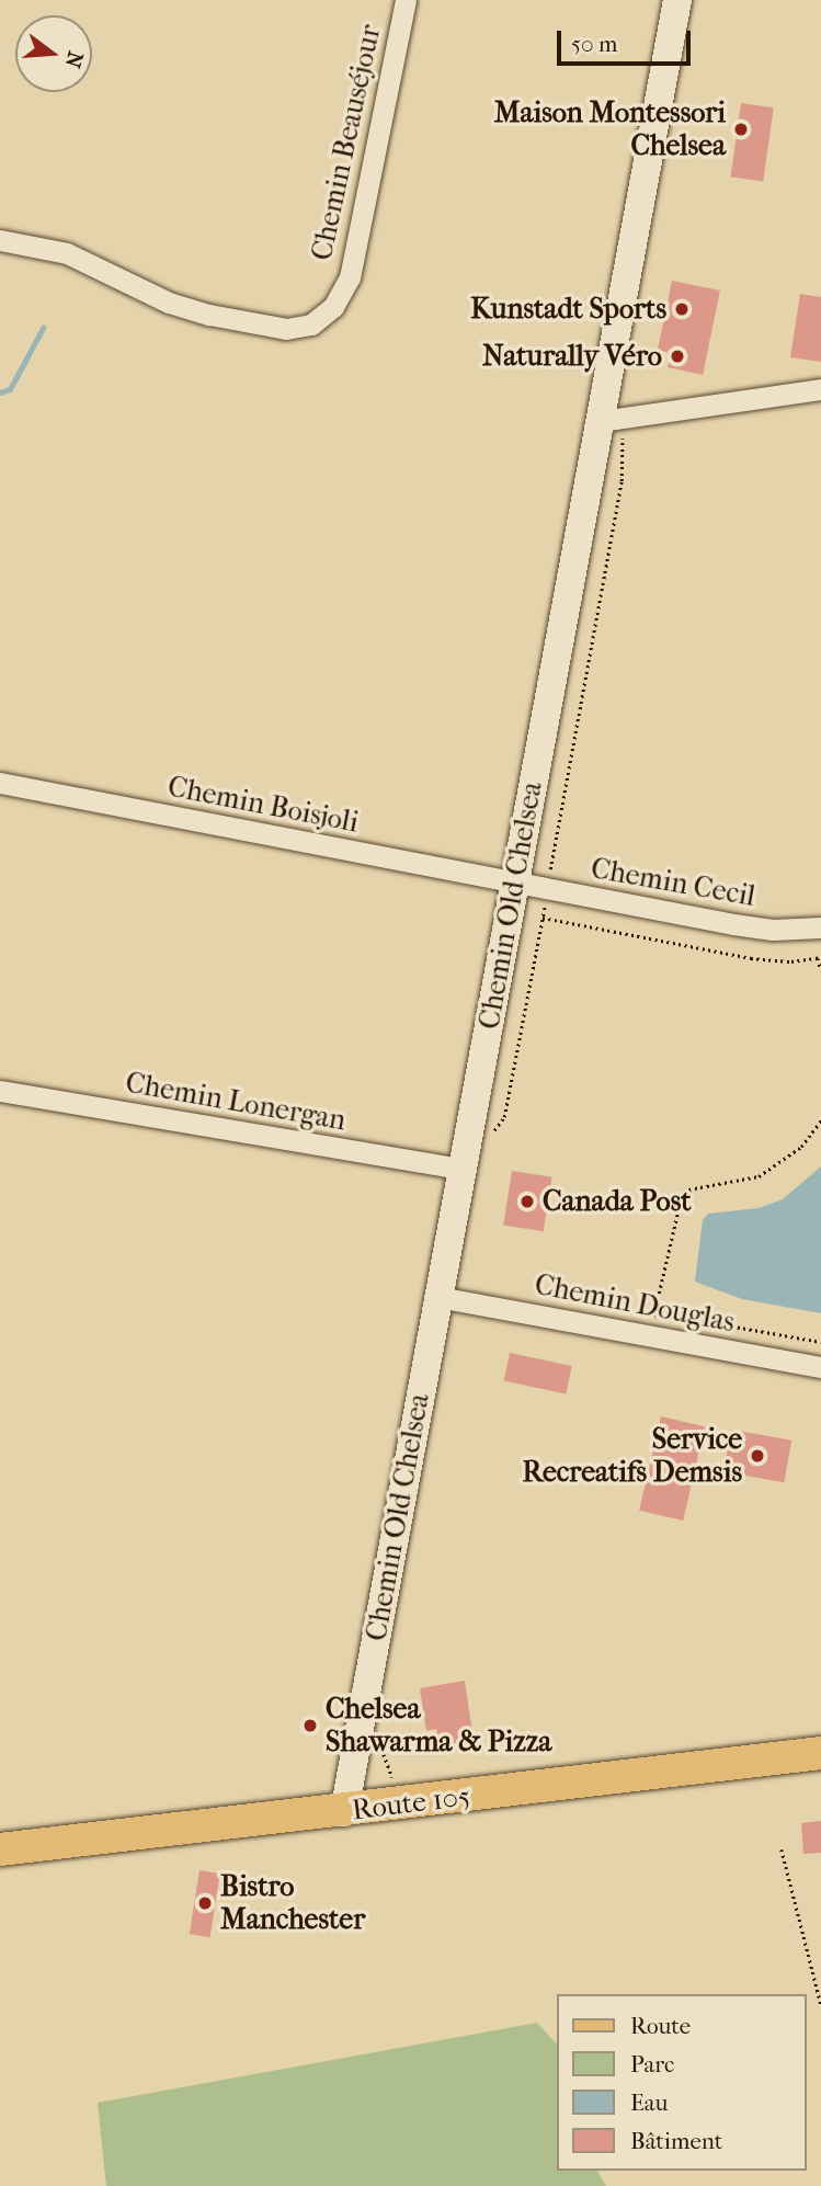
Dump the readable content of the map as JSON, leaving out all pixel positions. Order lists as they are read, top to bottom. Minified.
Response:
{"streets":{"main road":["Route 105"],"street":["Chemin Beauséjour","Chemin Boisjoli","Chemin Cecil","Chemin Old Chelsea","Chemin Lonergan","Chemin Douglas"]},"crossings":[["Chemin Boisjoli","Chemin Cecil"],["Chemin Boisjoli","Chemin Old Chelsea"],["Chemin Cecil","Chemin Old Chelsea"],["Chemin Old Chelsea","Chemin Lonergan"],["Chemin Old Chelsea","Chemin Douglas"],["Chemin Old Chelsea","Route 105"]],"places":["Maison Montessori Chelsea","Kunstadt Sports","Naturally Véro","Canada Post","Service Recreatifs Demsis","Chelsea Shawarma & Pizza","Bistro Manchester"],"legend":["Route","Parc","Eau","Bâtiment"],"scale_bar":"50 m","north":"right"}
